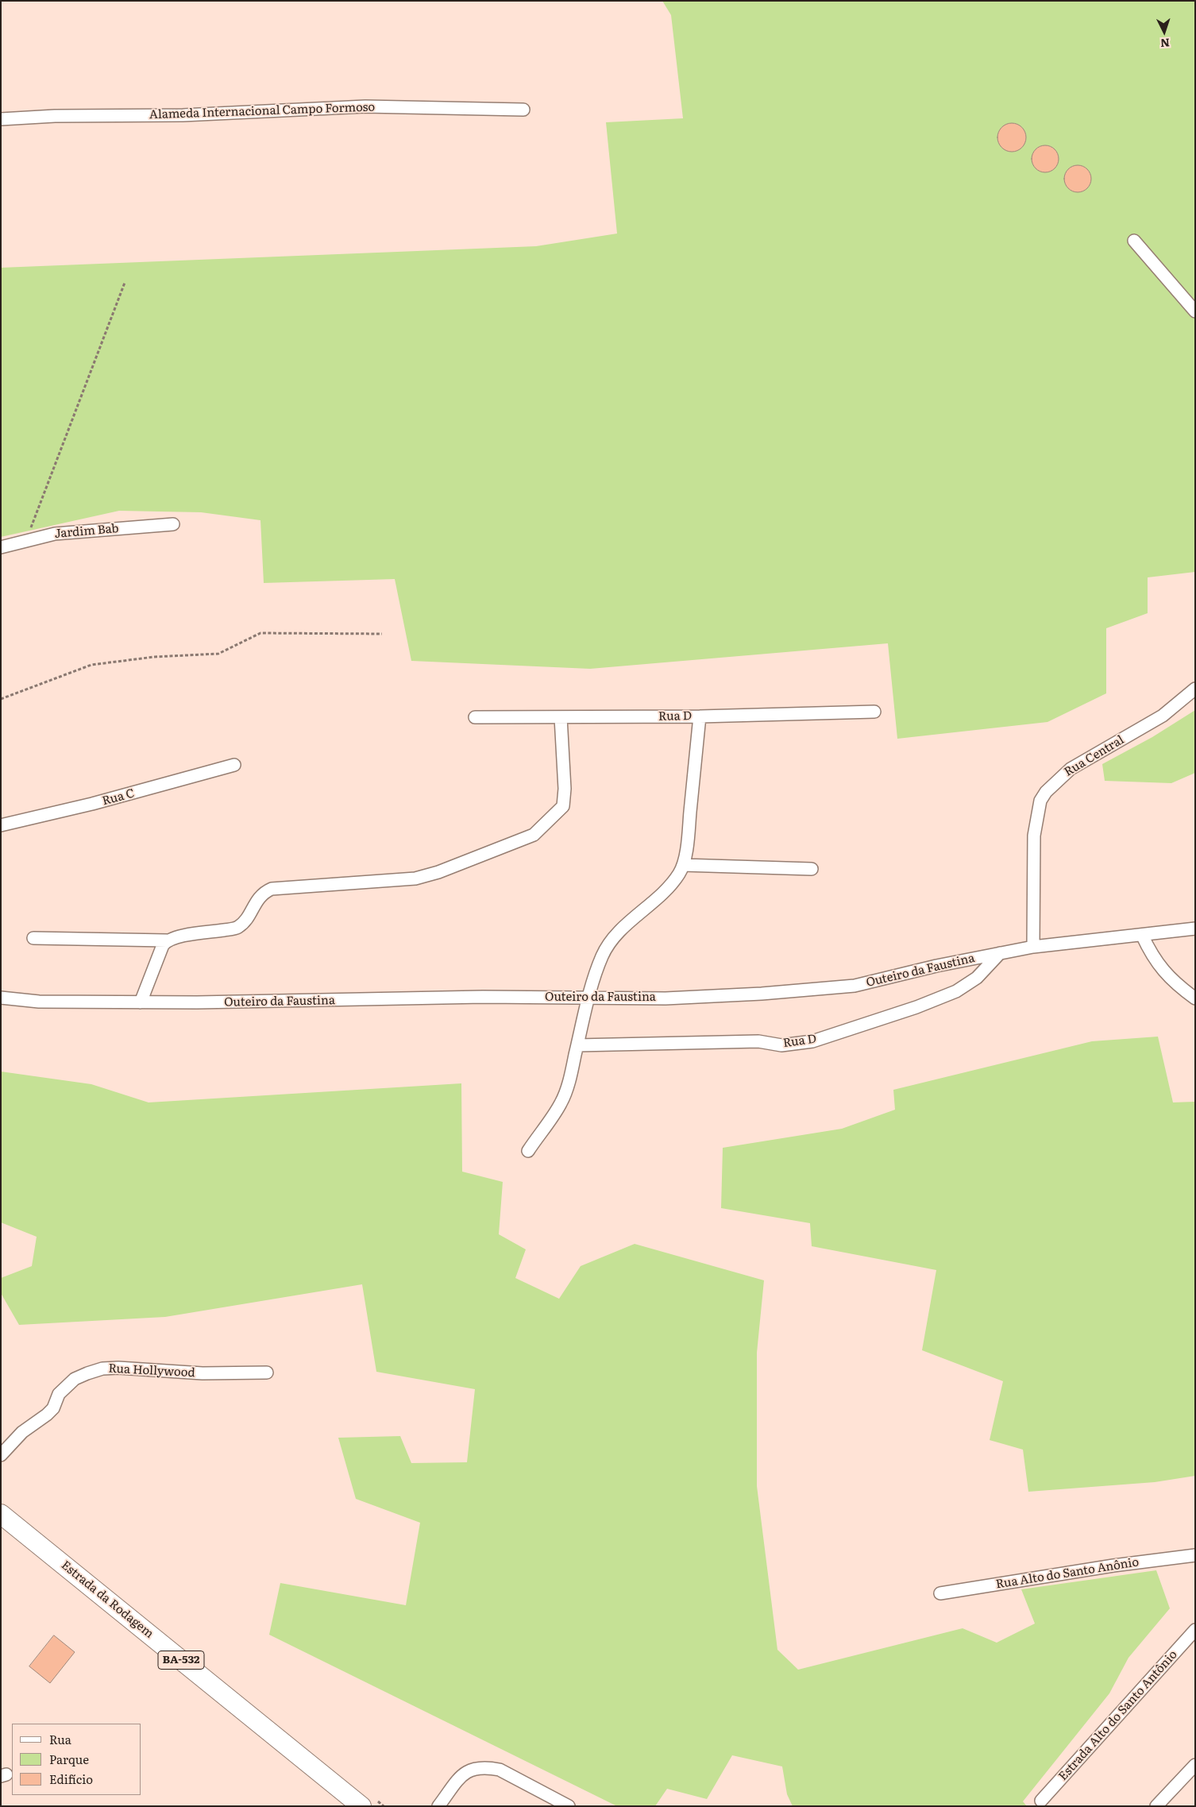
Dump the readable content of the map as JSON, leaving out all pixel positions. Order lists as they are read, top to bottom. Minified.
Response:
{"streets":{"main road":["Estrada da Rodagem","BA-532"],"street":["Alameda Internacional Campo Formoso","Jardim Bab","Rua D","Rua Central","Rua C","Outeiro da Faustina","Rua Hollywood","Rua Alto do Santo Anônio","Estrada Alto do Santo Antônio"]},"crossings":[["Rua D","Outeiro da Faustina"],["Rua Central","Outeiro da Faustina"]],"legend":["Rua","Parque","Edifício"],"north":"bottom"}
